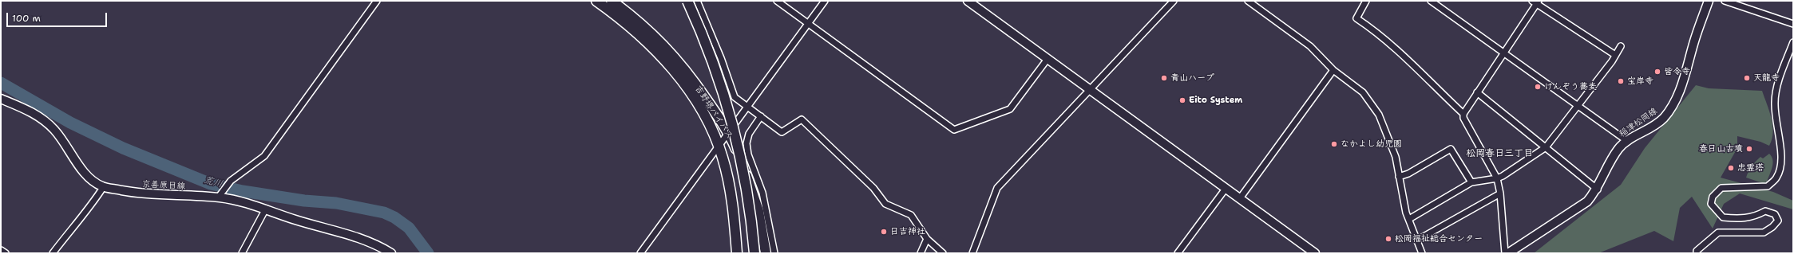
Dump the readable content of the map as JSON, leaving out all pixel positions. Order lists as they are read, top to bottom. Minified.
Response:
{"streets":{"highway":["吉野堺バイパス"],"main road":["稲津松岡線","京善原目線"]},"districts":["松岡春日三丁目"],"water":["荒川"],"places":["皆令寺","青山ハープ","天龍寺","宝岸寺","けんぞう蕎麦","Eito System","なかよし幼児園","春日山古墳","忠霊塔","日吉神社","松岡福祉総合センター"],"scale_bar":"100 m"}
